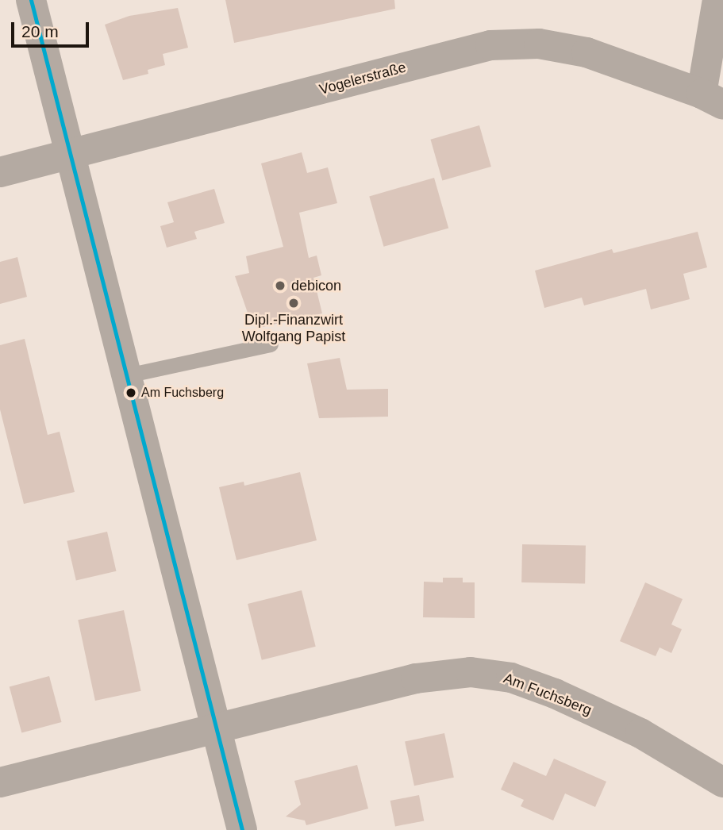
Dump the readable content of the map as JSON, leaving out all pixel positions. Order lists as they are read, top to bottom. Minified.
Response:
{"streets":{"street":["Vogelerstraße","Am Fuchsberg"]},"places":["debicon","Dipl.-Finanzwirt Wolfgang Papist","Am Fuchsberg"],"scale_bar":"20 m"}
